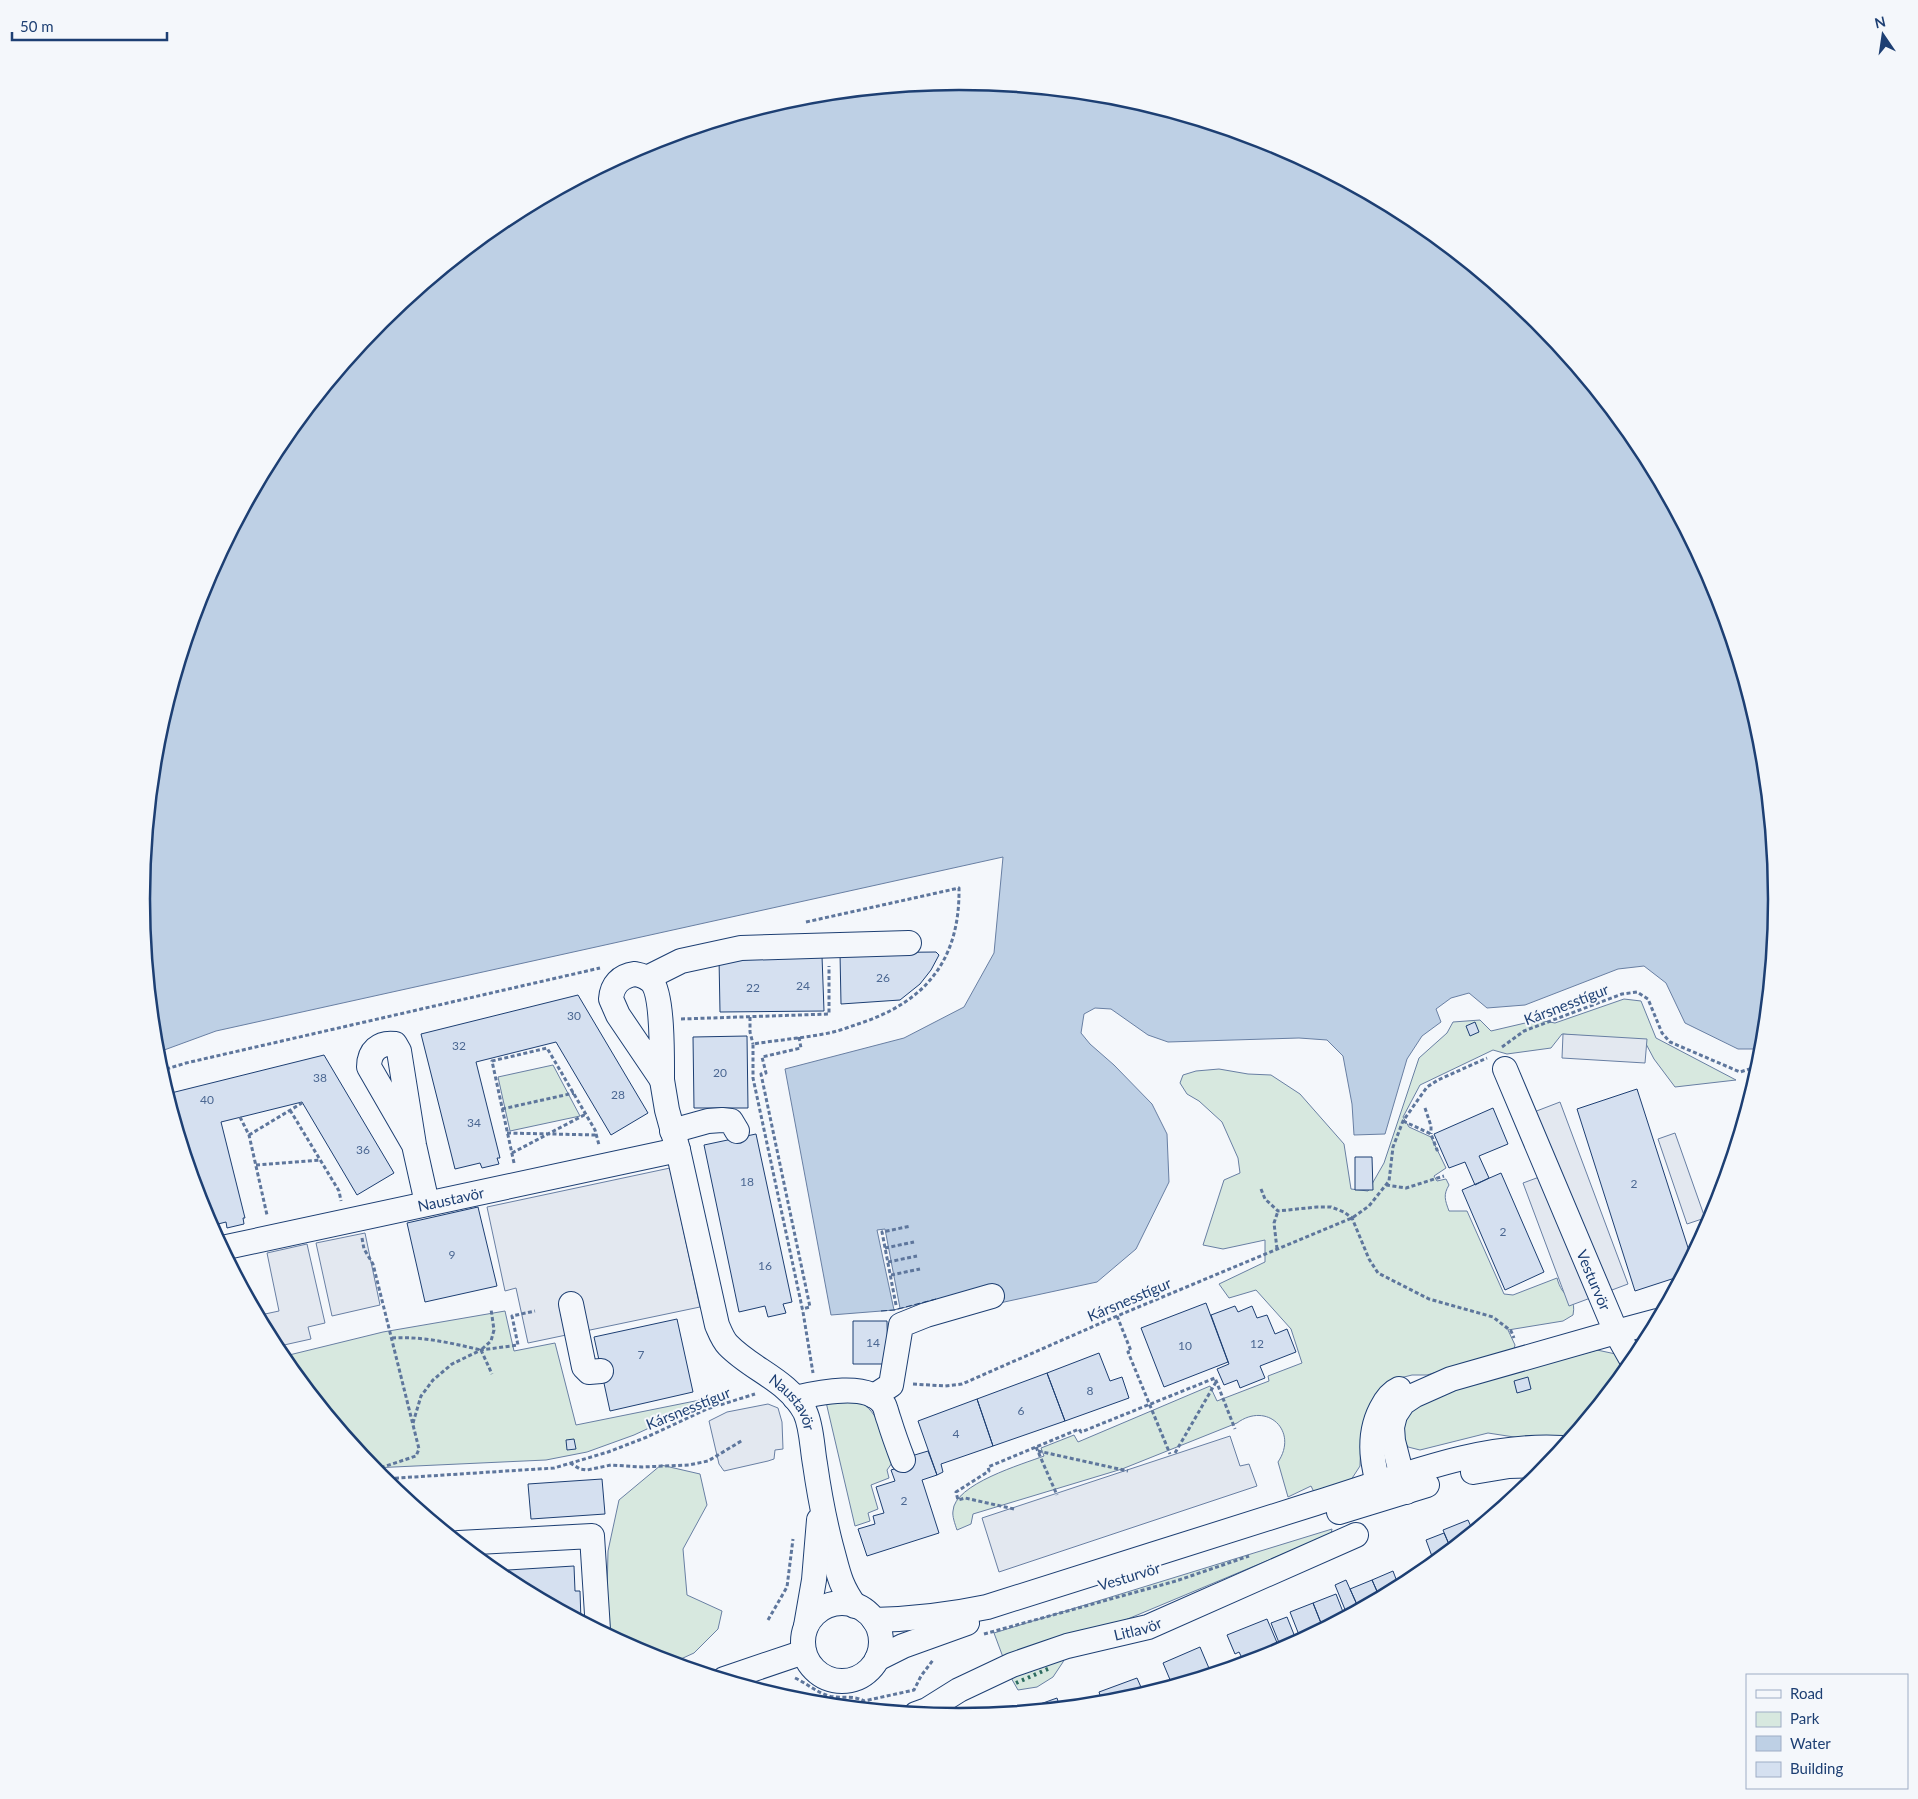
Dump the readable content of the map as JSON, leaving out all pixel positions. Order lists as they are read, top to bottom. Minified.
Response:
{"streets":{"street":["Naustavör","Vesturvör","Litlavör"],"path":["Kársnesstígur"]},"crossings":[["Kársnesstígur","Naustavör"],["Kársnesstígur","Vesturvör"],["Naustavör","Vesturvör"]],"house_numbers":["26","24","22","30","32","20","38","28","40","34","36","18","2","2","9","16","14","12","10","7","8","6","4","2"],"legend":["Road","Park","Water","Building"],"scale_bar":"50 m","north":"top"}
